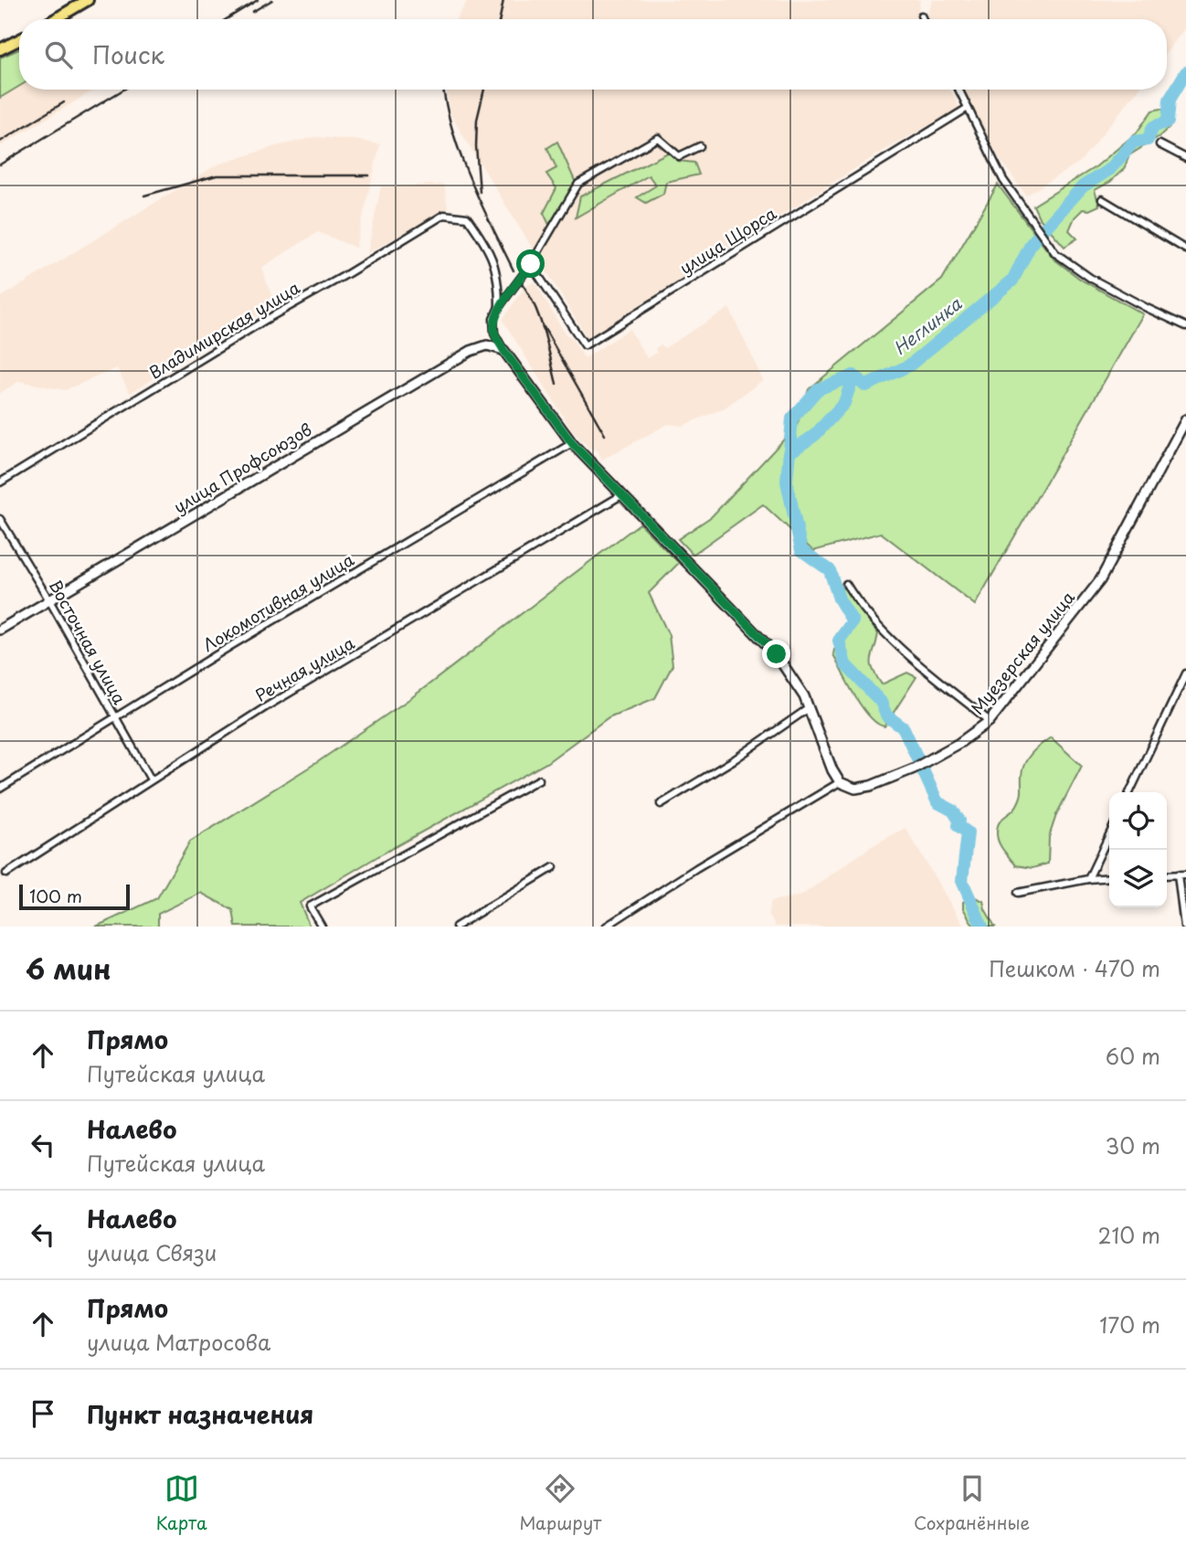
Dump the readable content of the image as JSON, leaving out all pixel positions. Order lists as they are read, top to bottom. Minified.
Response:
{"streets":{"main road":["улица Профсоюзов","Муезерская улица"],"street":["улица Щорса","Владимирская улица","Локомотивная улица","Восточная улица","Речная улица"]},"crossings":[["улица Профсоюзов","Восточная улица"],["Локомотивная улица","Восточная улица"],["Восточная улица","Речная улица"]],"water":["Неглинка"],"scale_bar":"100 m","page":{"search":"Поиск","scale":"100 m","heading":["6 мин","Пешком · 470 m"],"list":[["Прямо","Путейская улица","60 m"],["Налево","Путейская улица","30 m"],["Налево","улица Связи","210 m"],["Прямо","улица Матросова","170 m"],"Пункт назначения"],"nav":["Карта","Маршрут","Сохранённые"]}}
